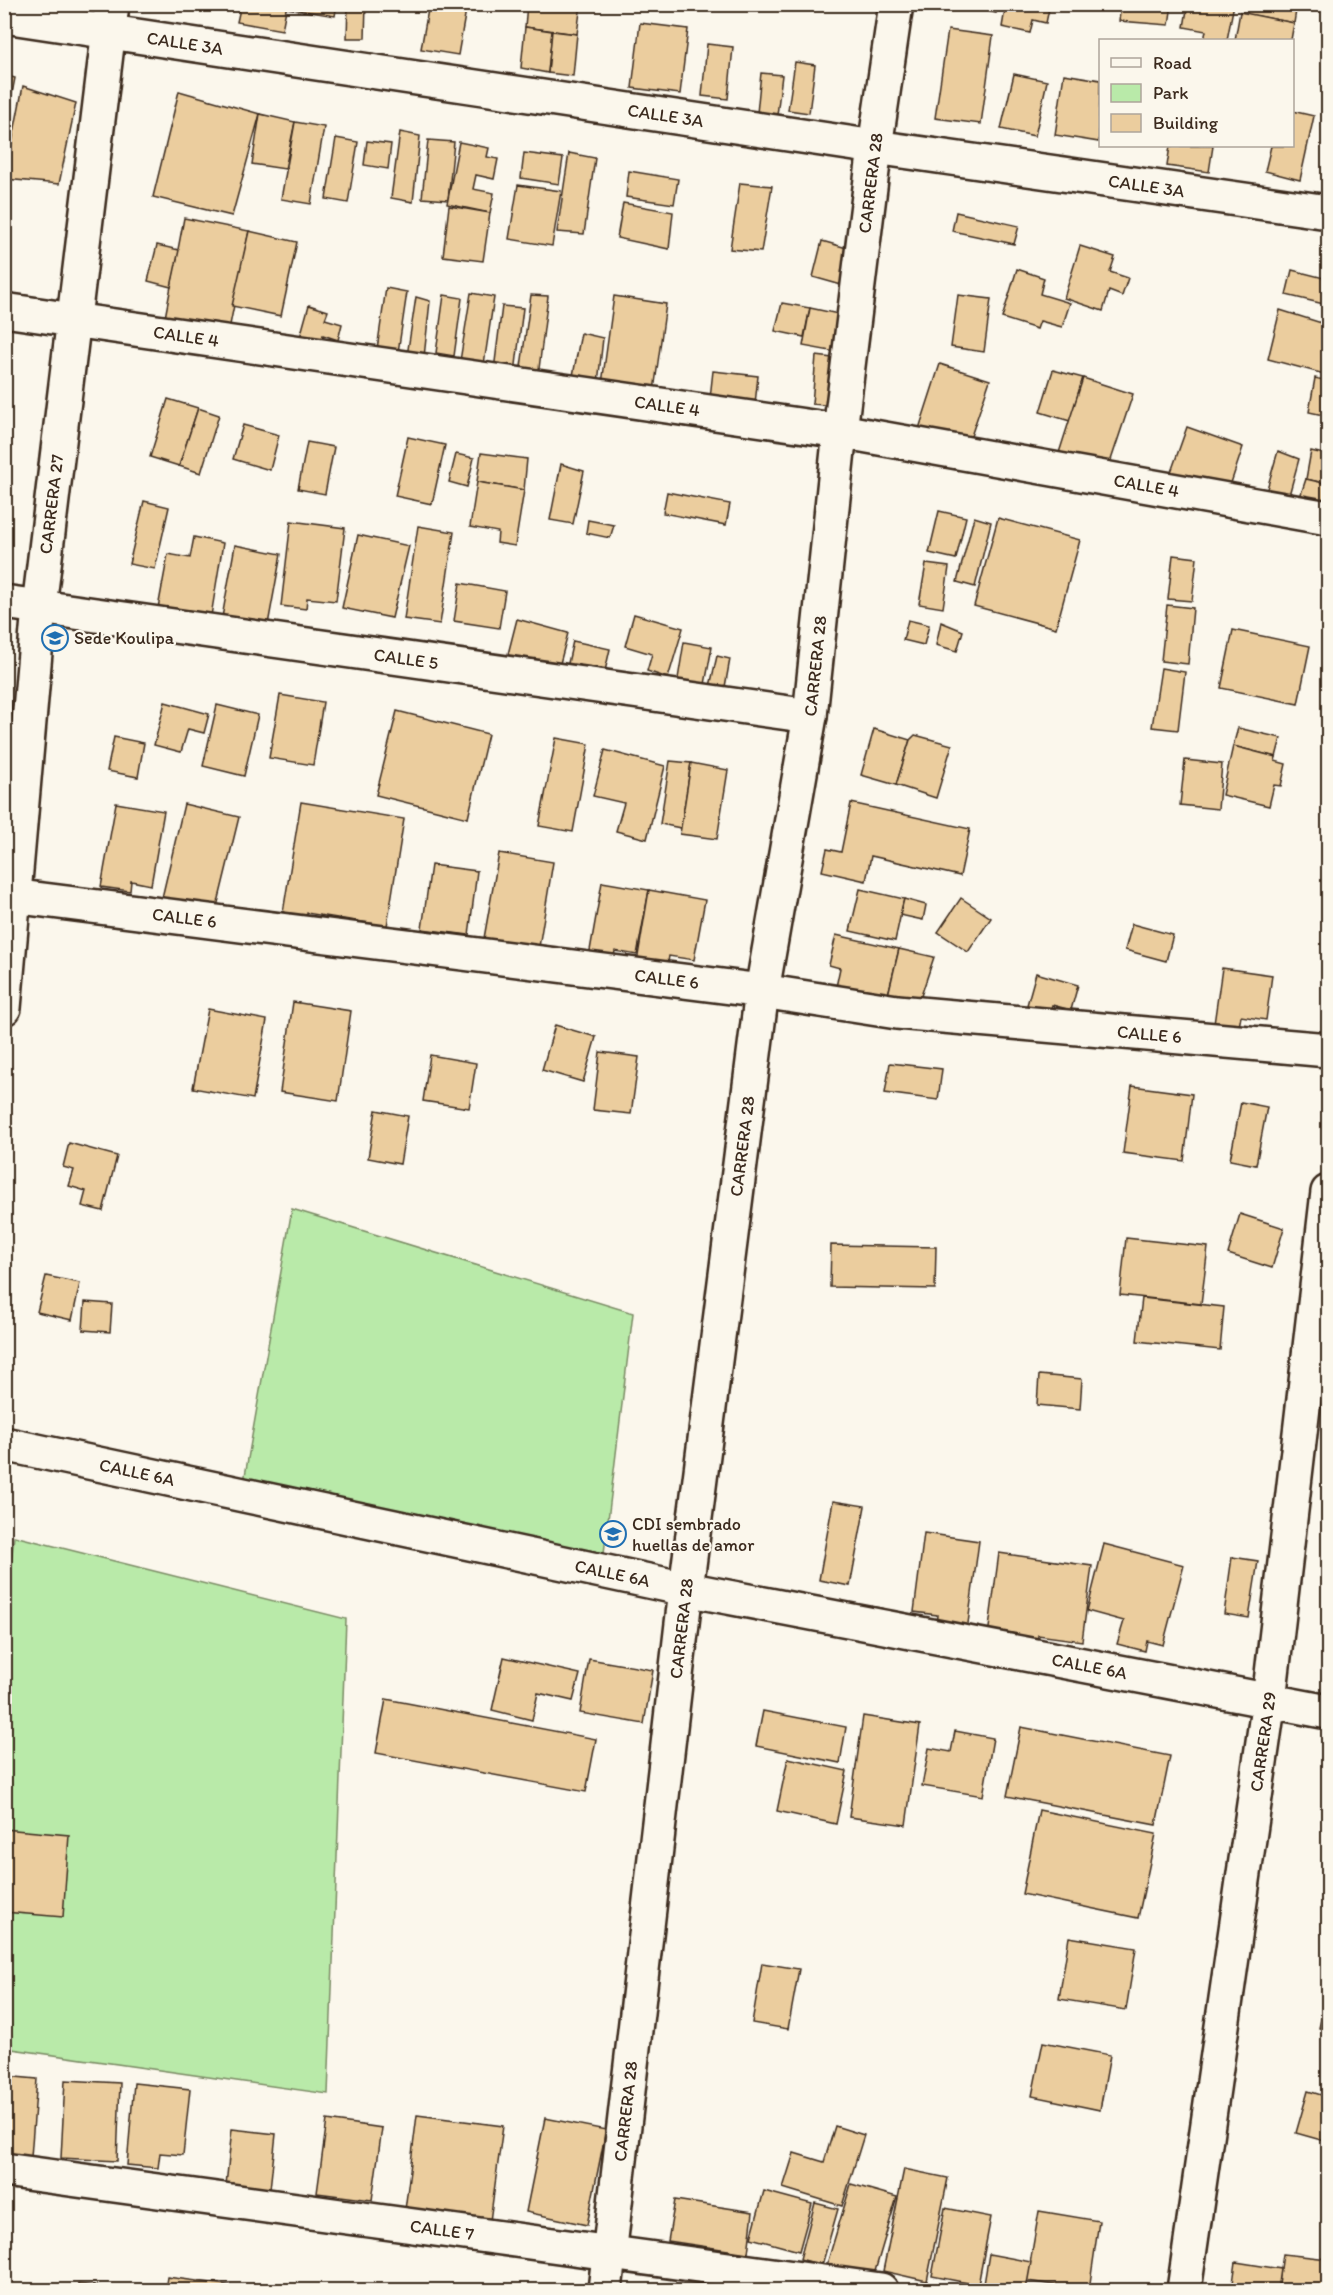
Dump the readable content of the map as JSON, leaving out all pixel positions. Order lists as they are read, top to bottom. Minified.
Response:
{"streets":{"street":["CALLE 3A","CARRERA 28","CALLE 4","CARRERA 27","CALLE 5","CALLE 6","CALLE 6A","CARRERA 29","CALLE 7"]},"crossings":[["CALLE 3A","CARRERA 28"],["CALLE 3A","CARRERA 27"],["CARRERA 28","CALLE 4"],["CARRERA 28","CALLE 5"],["CARRERA 28","CALLE 6"],["CARRERA 28","CALLE 6A"],["CARRERA 28","CALLE 7"],["CALLE 4","CARRERA 27"],["CARRERA 27","CALLE 5"],["CARRERA 27","CALLE 6"],["CALLE 6A","CARRERA 29"]],"places":{"school or university":["Sede Koulipa","CDI sembrado huellas de amor"]},"legend":["Road","Park","Building"]}
